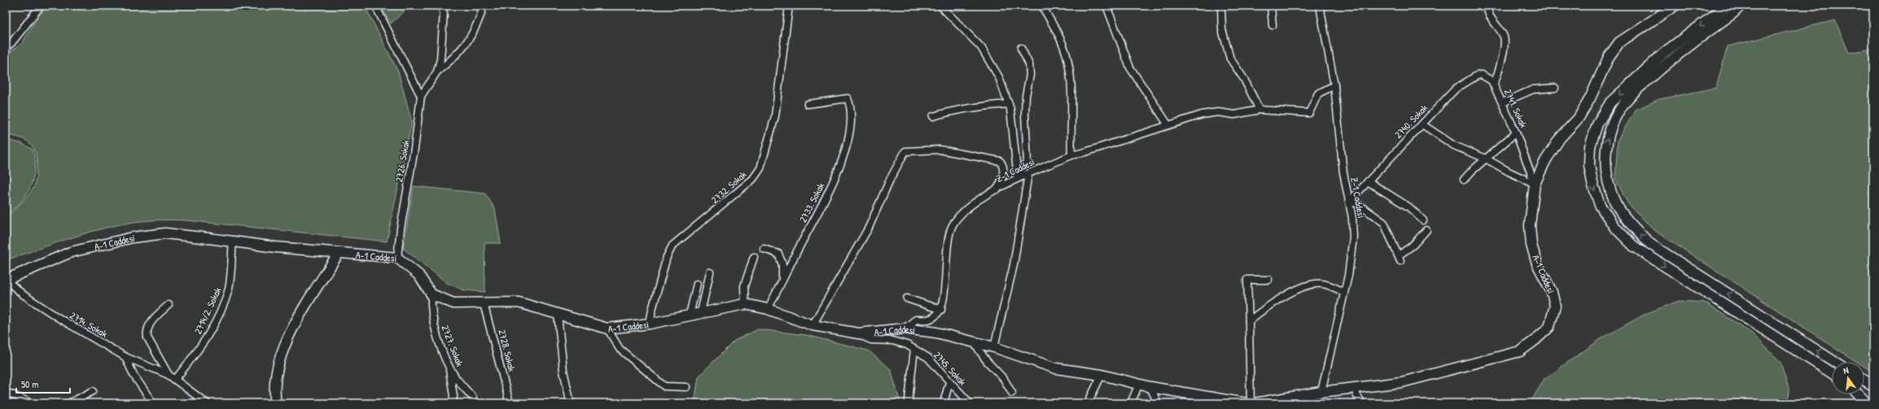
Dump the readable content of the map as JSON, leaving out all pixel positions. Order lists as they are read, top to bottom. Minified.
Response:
{"streets":{"main road":["A-1 Caddesi"],"street":["2741. Sokak","2740. Sokak","2726. Sokak","Z-1 Caddesi","2732. Sokak","2733. Sokak","2714/2. Sokak","2714. Sokak","2727. Sokak","2728. Sokak","2745. Sokak"]},"crossings":[["2741. Sokak","2740. Sokak"],["2741. Sokak","A-1 Caddesi"],["2740. Sokak","Z-1 Caddesi"],["2726. Sokak","A-1 Caddesi"],["Z-1 Caddesi","A-1 Caddesi"],["2732. Sokak","A-1 Caddesi"],["2733. Sokak","A-1 Caddesi"],["A-1 Caddesi","2714/2. Sokak"],["A-1 Caddesi","2714. Sokak"],["A-1 Caddesi","2727. Sokak"],["A-1 Caddesi","2728. Sokak"],["A-1 Caddesi","2745. Sokak"],["2714/2. Sokak","2714. Sokak"]],"scale_bar":"50 m","north":"top"}
